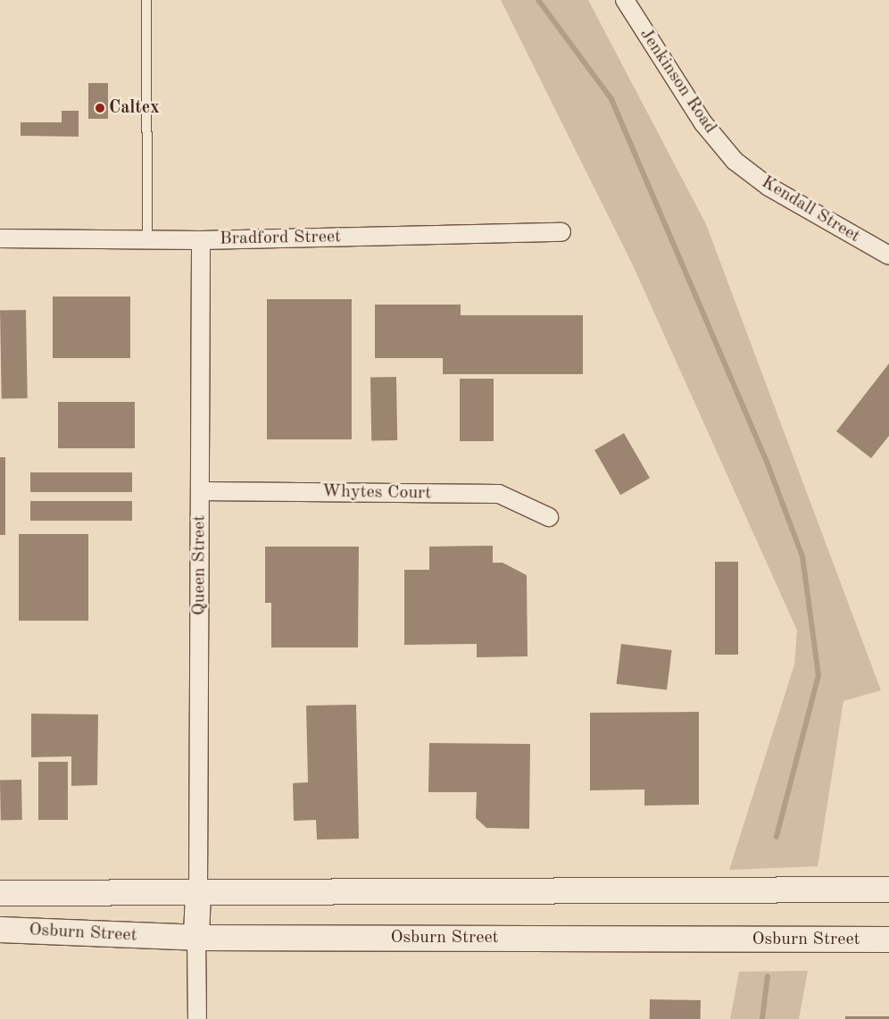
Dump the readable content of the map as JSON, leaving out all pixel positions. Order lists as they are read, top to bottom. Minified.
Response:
{"streets":{"street":["Jenkinson Road","Kendall Street","Bradford Street","Whytes Court","Queen Street","Osburn Street"]},"crossings":[["Jenkinson Road","Kendall Street"],["Bradford Street","Queen Street"],["Whytes Court","Queen Street"]],"places":["Caltex"]}
